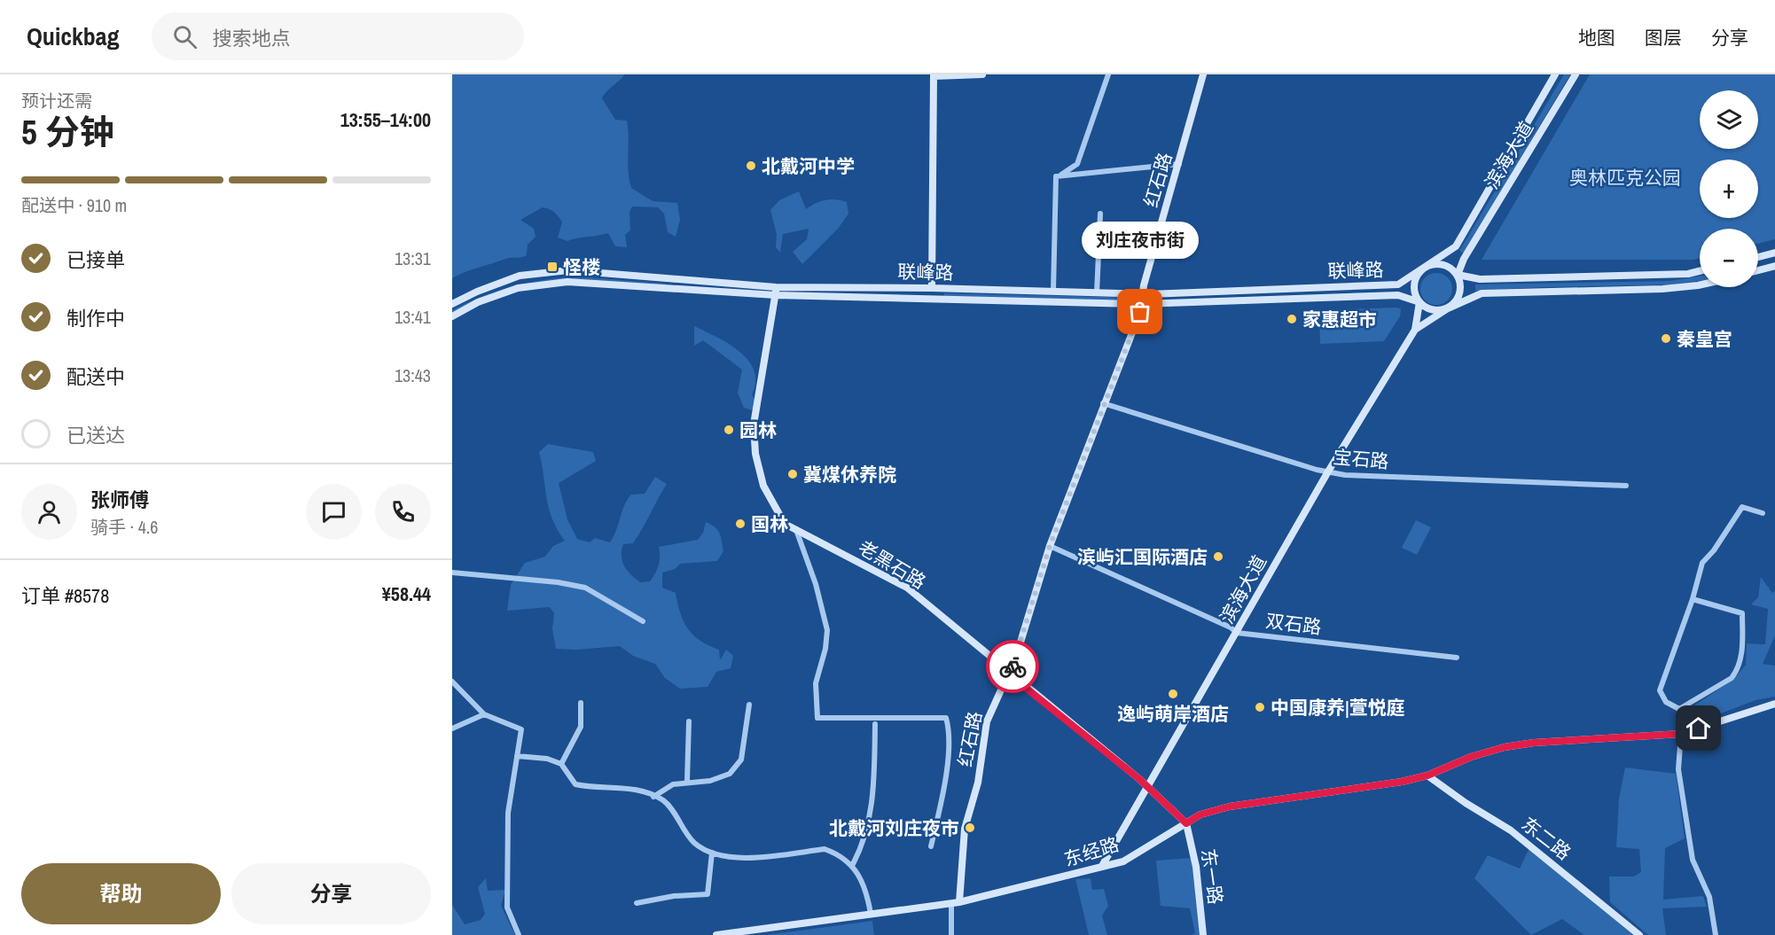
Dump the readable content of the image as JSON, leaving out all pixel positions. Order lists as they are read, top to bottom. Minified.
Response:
{"streets":{"main road":["滨海大道","红石路","联峰路","老黑石路","东二路","东经路","东一路"],"street":["宝石路","双石路"]},"crossings":[["滨海大道","联峰路"],["滨海大道","宝石路"],["滨海大道","老黑石路"],["滨海大道","双石路"],["滨海大道","东经路"],["红石路","联峰路"],["红石路","宝石路"],["红石路","老黑石路"],["红石路","双石路"],["红石路","东经路"],["联峰路","老黑石路"],["老黑石路","东经路"],["老黑石路","东一路"],["东二路","东经路"],["东经路","东一路"]],"parks":["奥林匹克公园"],"places":{"other":["北戴河中学","刘庄夜市街","家惠超市","秦皇宫","园林","冀煤休养院","国林","滨屿汇国际酒店","逸屿萌岸酒店","中国康养|萱悦庭","北戴河刘庄夜市"],"transit":["怪楼"]},"page":{"header":"Quickbag","search":"搜索地点","nav":["地图","图层","分享"],"heading":["5 分钟","预计还需","13:55–14:00"],"panel":["张师傅","骑手 · 4.6","订单 #8578","¥58.44"],"map_buttons":["+","−"],"bar":"配送中 · 910 m","bubble":"刘庄夜市街","list":[["已接单","13:31"],["制作中","13:41"],["配送中","13:43"],"已送达"],"buttons":["帮助","分享"]}}
